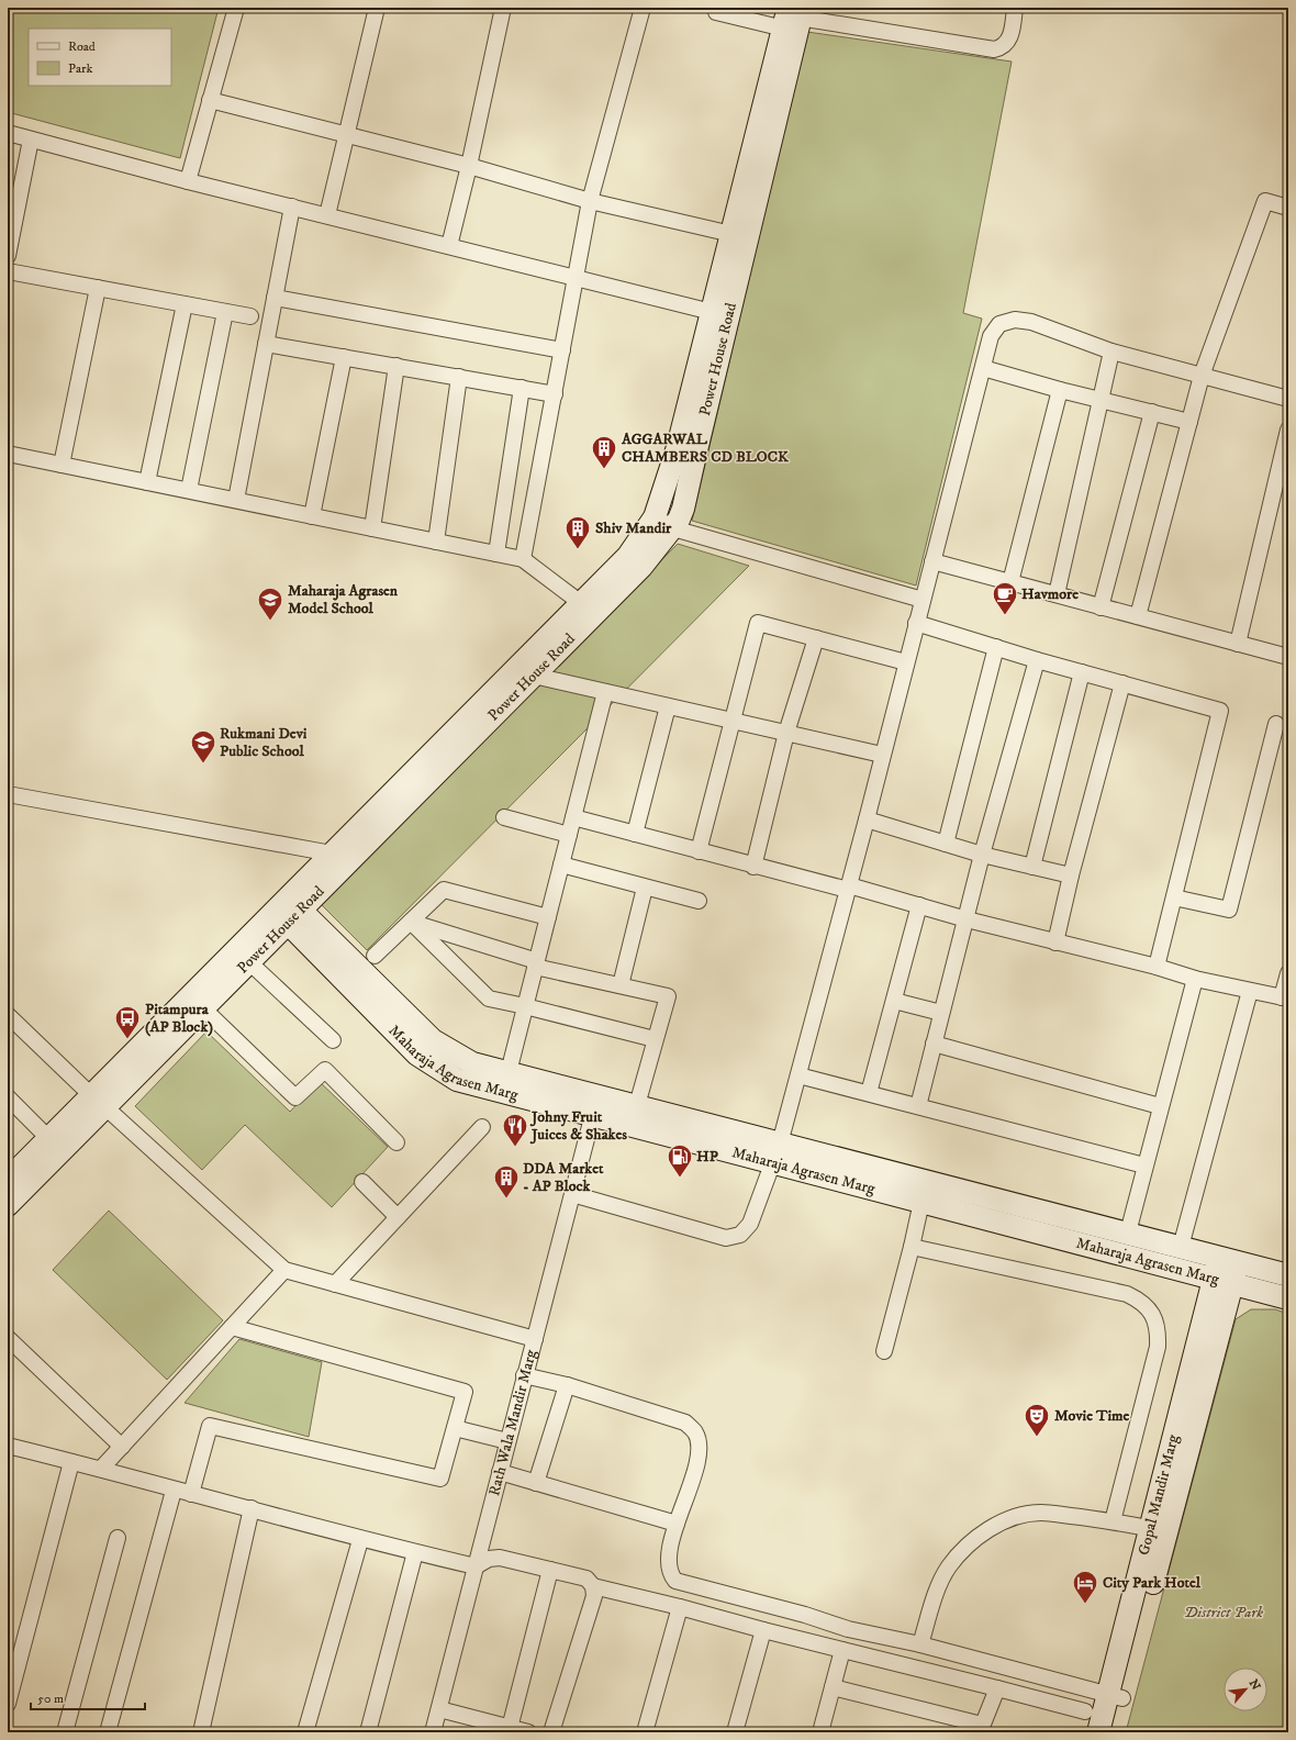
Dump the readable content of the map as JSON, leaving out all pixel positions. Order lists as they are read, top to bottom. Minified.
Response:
{"streets":{"street":["Power House Road","Maharaja Agrasen Marg","Rath Wala Mandir Marg","Gopal Mandir Marg"]},"crossings":[["Power House Road","Maharaja Agrasen Marg"],["Maharaja Agrasen Marg","Rath Wala Mandir Marg"],["Maharaja Agrasen Marg","Gopal Mandir Marg"]],"parks":["District Park"],"places":{"building":["AGGARWAL CHAMBERS CD BLOCK","Shiv Mandir","DDA Market - AP Block"],"cafe":["Havmore"],"school or university":["Maharaja Agrasen Model School","Rukmani Devi Public School"],"bus stop":["Pitampura (AP Block)"],"restaurant":["Johny Fruit Juices & Shakes"],"fuel station":["HP"],"theatre":["Movie Time"],"hotel":["City Park Hotel"]},"legend":["Road","Park"],"scale_bar":"50 m","north":"top right"}
